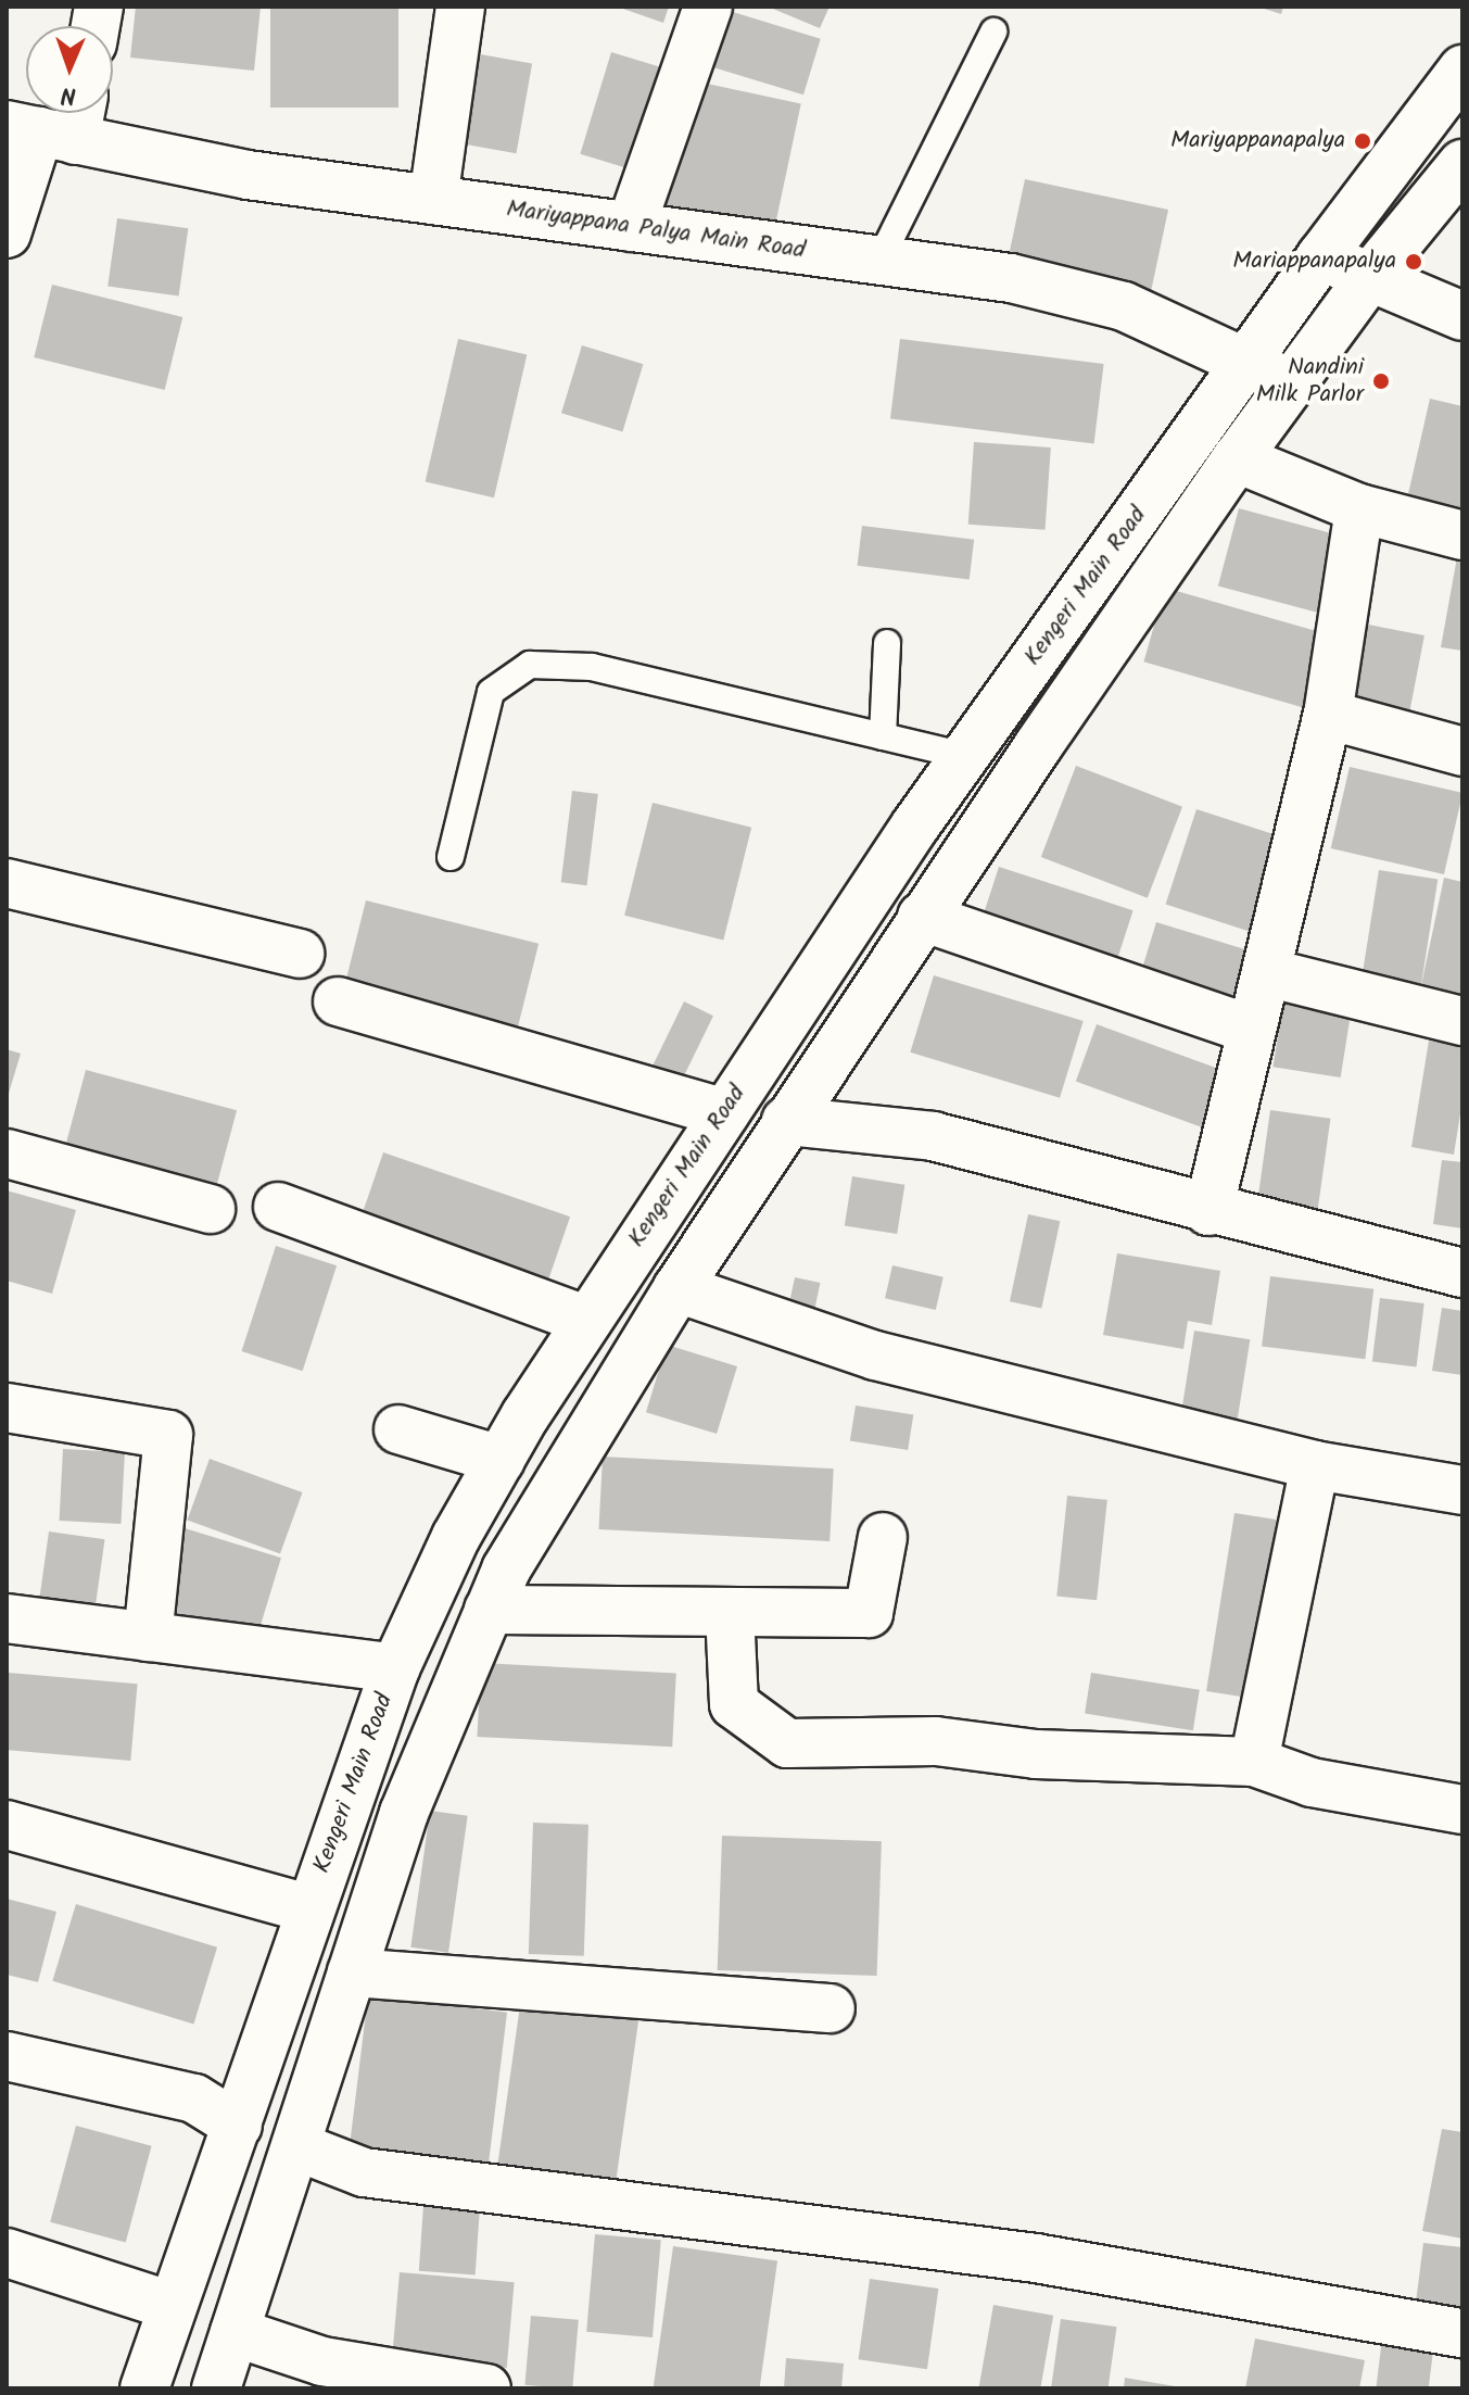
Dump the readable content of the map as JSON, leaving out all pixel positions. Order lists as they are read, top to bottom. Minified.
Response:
{"streets":{"street":["Mariyappana Palya Main Road","Kengeri Main Road"]},"crossings":[["Mariyappana Palya Main Road","Kengeri Main Road"]],"places":["Mariyappanapalya","Mariappanapalya","Nandini Milk Parlor"],"north":"bottom"}
